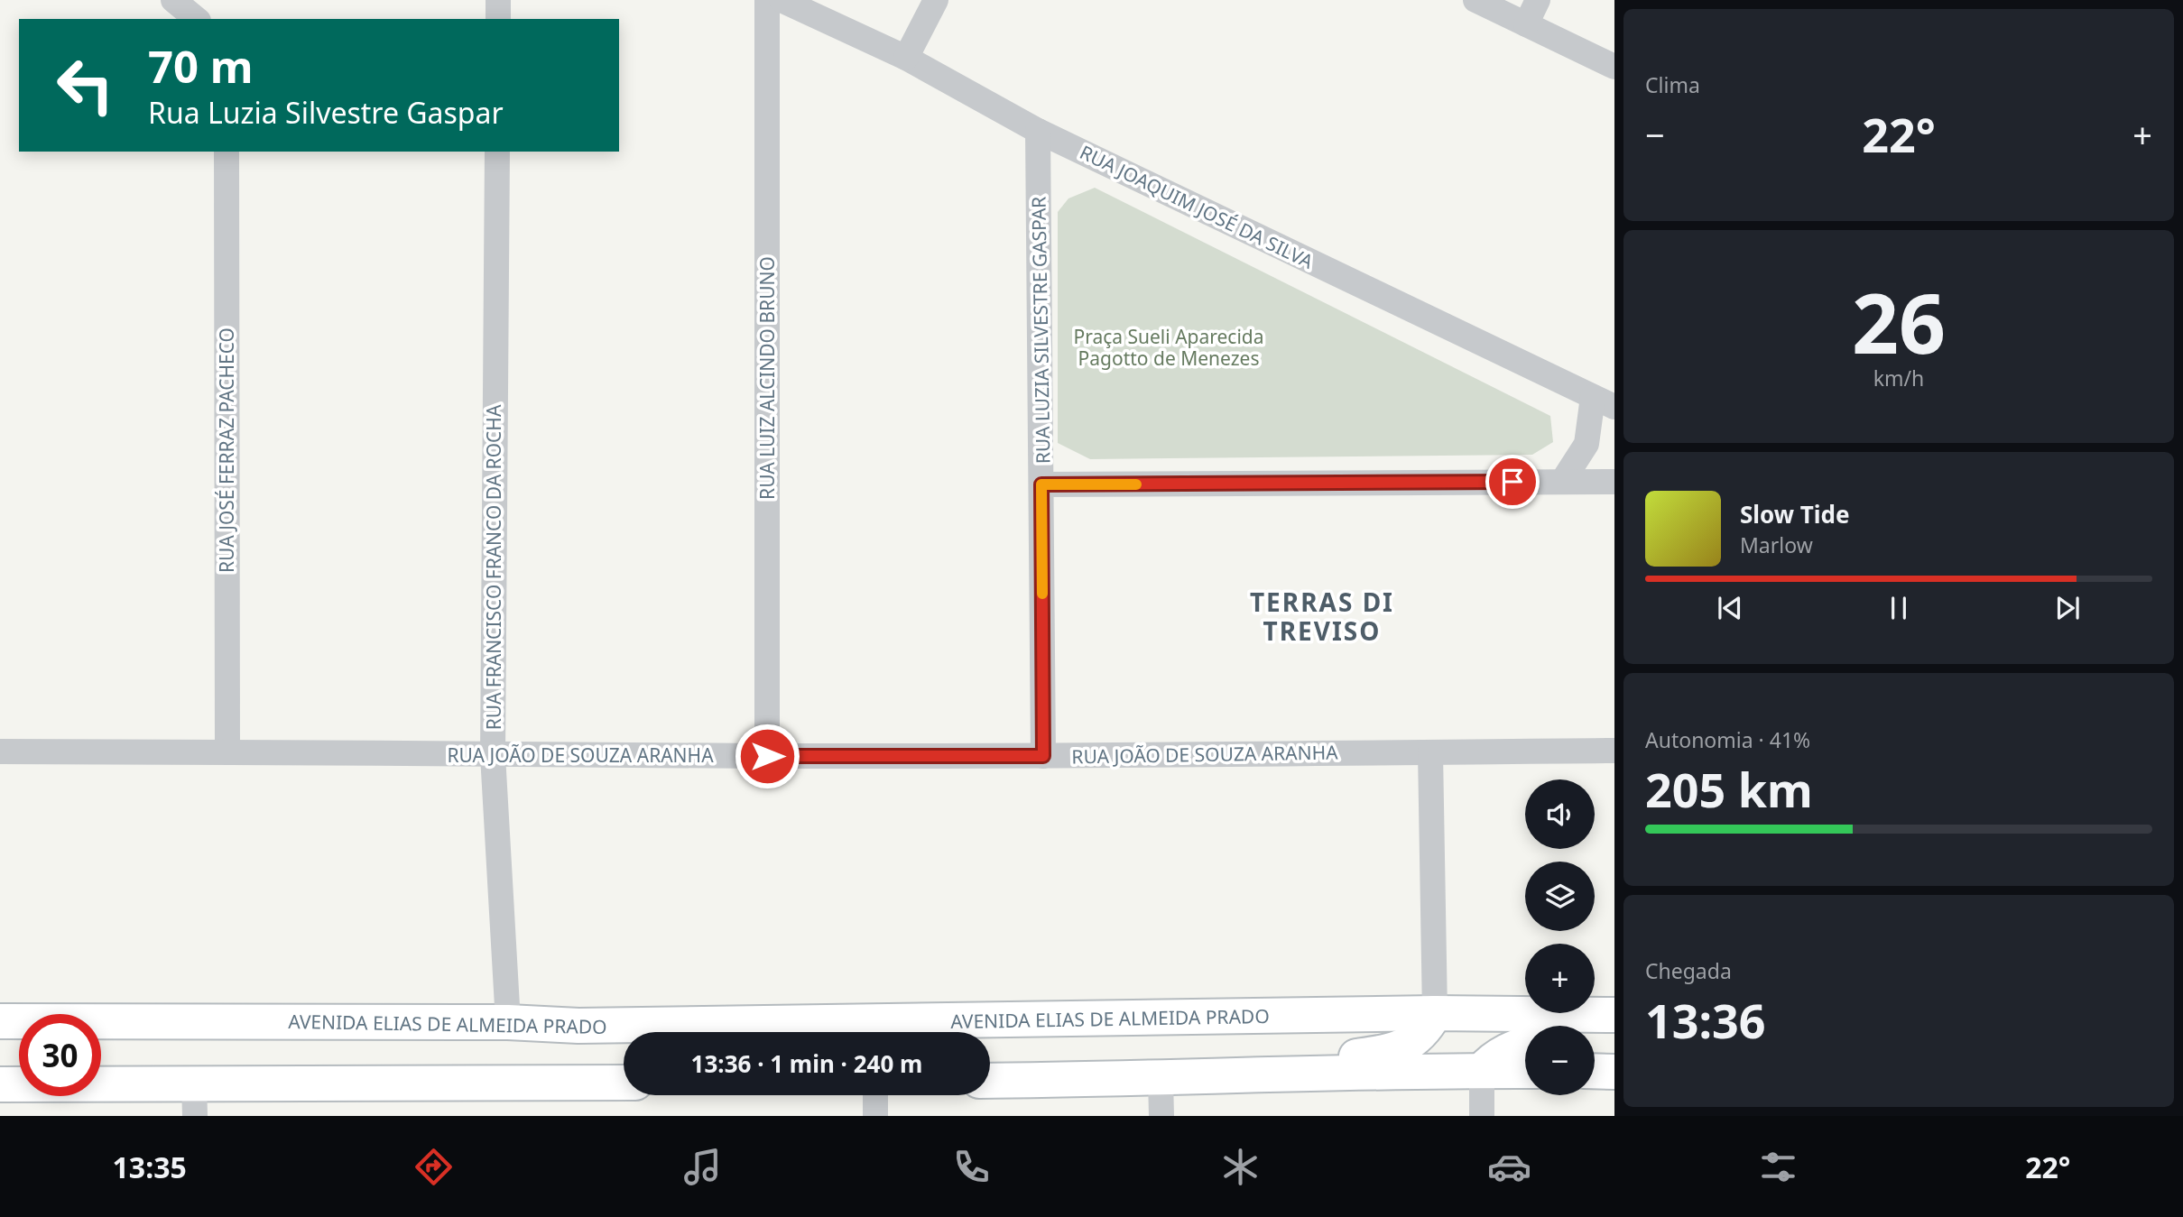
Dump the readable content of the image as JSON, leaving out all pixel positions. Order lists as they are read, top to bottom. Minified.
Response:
{"streets":{"street":["RUA JOAQUIM JOSÉ DA SILVA","RUA LUZIA SILVESTRE GASPAR","RUA LUIZ ALCINDO BRUNO","RUA JOSÉ FERRAZ PACHECO","RUA FRANCISCO FRANCO DA ROCHA","RUA JOÃO DE SOUZA ARANHA","AVENIDA ELIAS DE ALMEIDA PRADO"]},"crossings":[["RUA JOAQUIM JOSÉ DA SILVA","RUA LUZIA SILVESTRE GASPAR"],["RUA LUZIA SILVESTRE GASPAR","RUA JOÃO DE SOUZA ARANHA"],["RUA LUIZ ALCINDO BRUNO","RUA JOÃO DE SOUZA ARANHA"],["RUA JOSÉ FERRAZ PACHECO","RUA JOÃO DE SOUZA ARANHA"],["RUA FRANCISCO FRANCO DA ROCHA","RUA JOÃO DE SOUZA ARANHA"],["RUA FRANCISCO FRANCO DA ROCHA","AVENIDA ELIAS DE ALMEIDA PRADO"]],"districts":["TERRAS DI TREVISO"],"parks":["Praça Sueli Aparecida Pagotto de Menezes"],"page":{"tile":["Clima",["26","km/h"],["Autonomia · 41%","205 km"],["Chegada","13:36"]],"turn":["70 m","Rua Luzia Silvestre Gaspar"],"heat":["−","22°","+"],"song":["Slow Tide","Marlow"],"map_buttons":["+","−"],"limit":"30","trip":"13:36 · 1 min · 240 m","tabs":["13:35","22°"]}}
